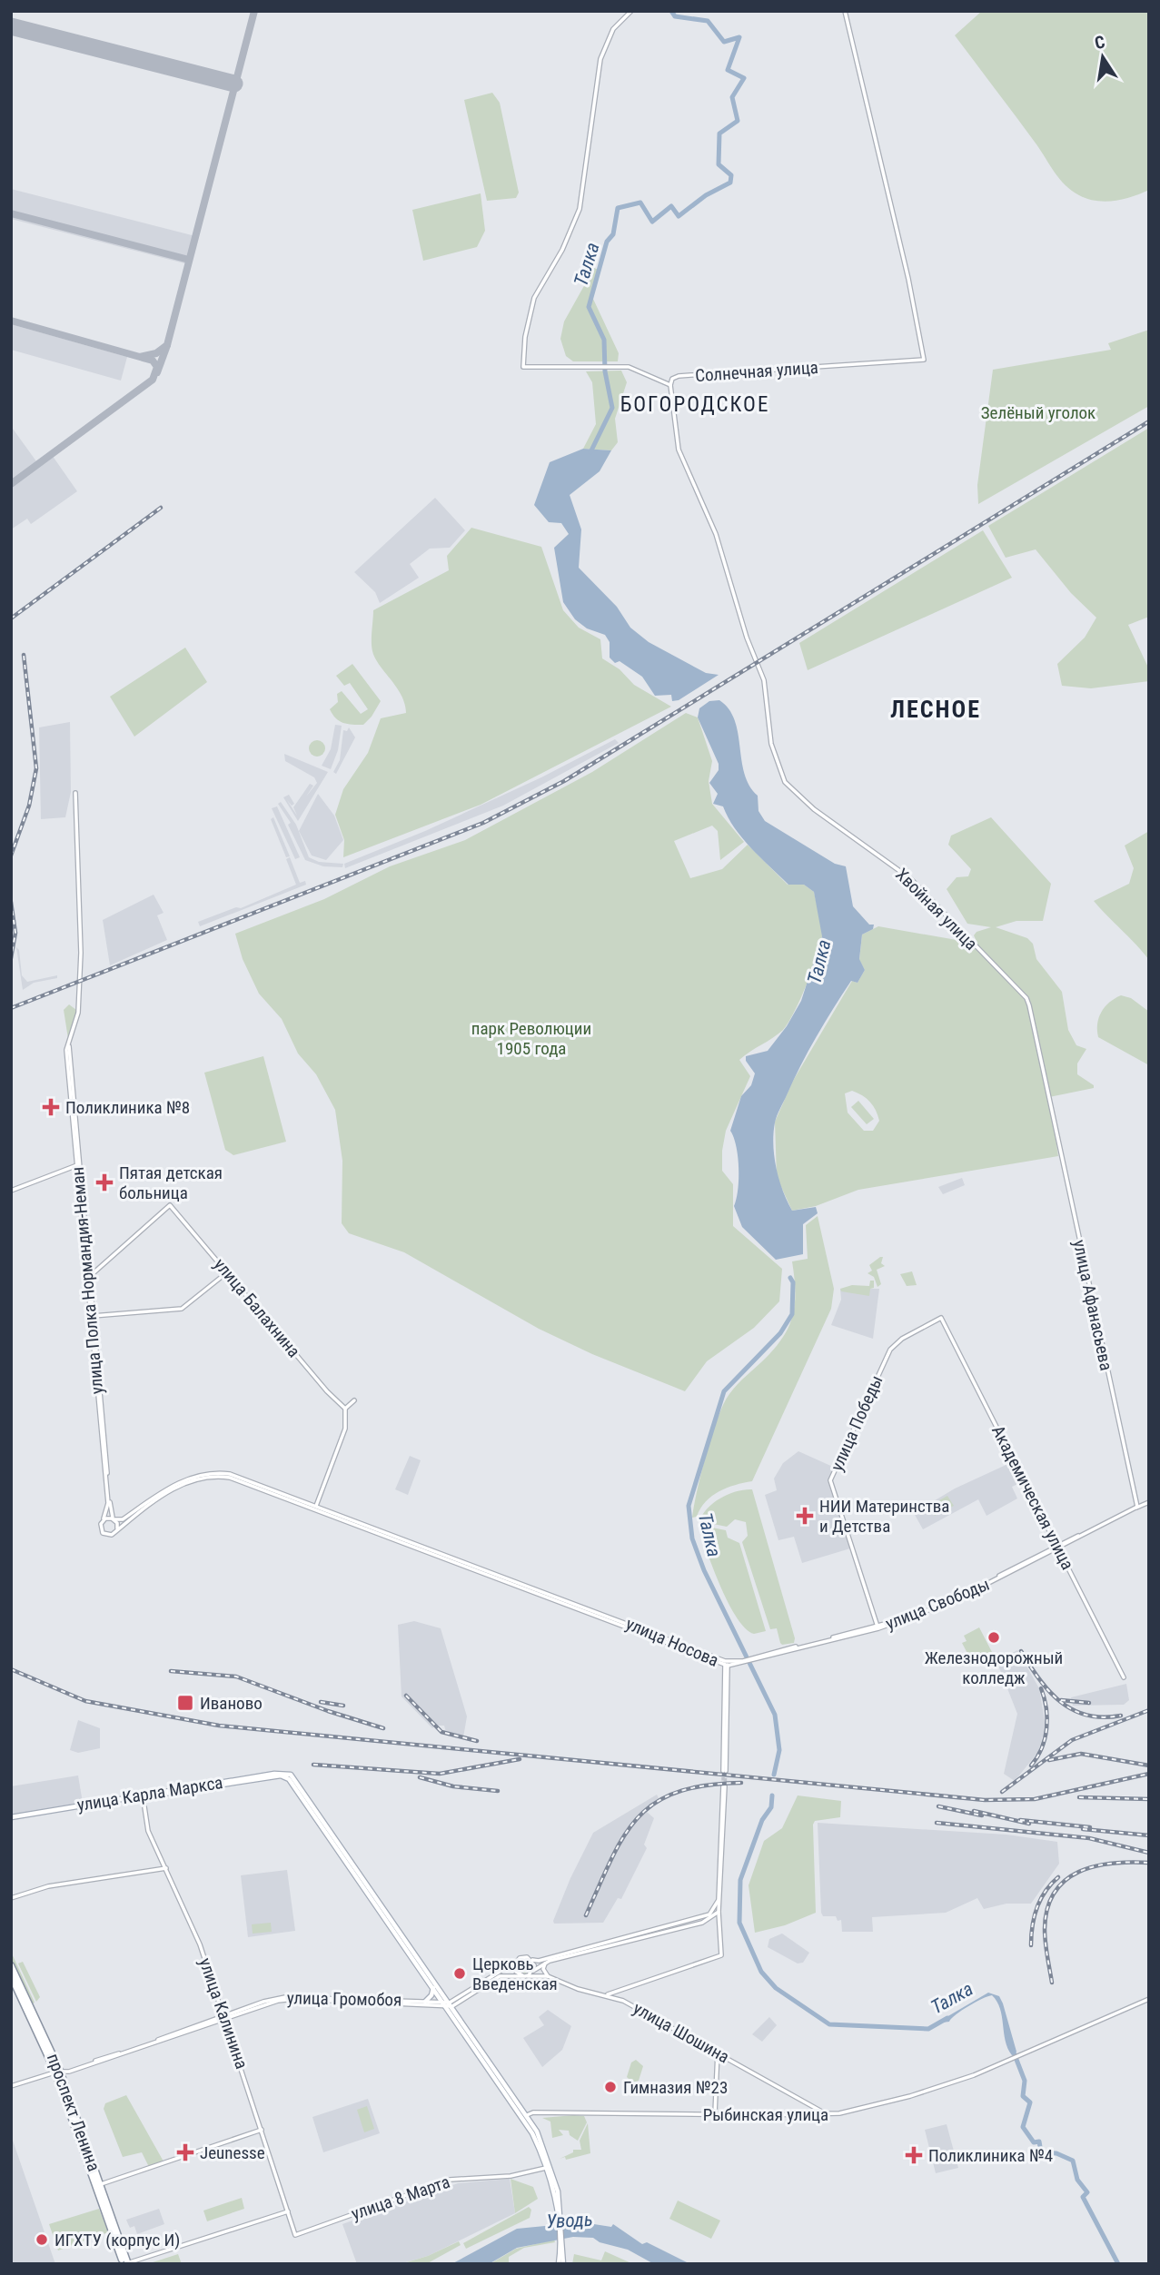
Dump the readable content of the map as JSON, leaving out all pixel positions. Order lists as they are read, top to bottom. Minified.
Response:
{"streets":{"highway":["проспект Ленина"],"main road":["Солнечная улица","Хвойная улица","улица Полка Нормандия-Неман","улица Афанасьева","улица Балахнина","улица Победы","Академическая улица","улица Свободы","улица Носова","улица Карла Маркса","улица Громобоя","улица Калинина","улица Шошина","Рыбинская улица","улица 8 Марта"]},"crossings":[["Солнечная улица","Хвойная улица"],["Хвойная улица","улица Афанасьева"],["улица Полка Нормандия-Неман","улица Балахнина"],["улица Полка Нормандия-Неман","улица Носова"],["улица Афанасьева","улица Свободы"],["улица Победы","Академическая улица"],["улица Победы","улица Свободы"],["Академическая улица","улица Свободы"],["улица Свободы","улица Носова"],["улица Карла Маркса","улица Калинина"],["улица Громобоя","улица Калинина"],["улица Громобоя","проспект Ленина"],["улица Калинина","улица 8 Марта"],["улица Шошина","Рыбинская улица"]],"districts":["БОГОРОДСКОЕ","ЛЕСНОЕ"],"water":["Талка","Уводь"],"parks":["Зелёный уголок","парк Революции 1905 года"],"places":{"health":["Поликлиника №8","Пятая детская больница","НИИ Материнства и Детства","Jeunesse","Поликлиника №4"],"other":["Железнодорожный колледж","Церковь Введенская","Гимназия №23","ИГХТУ (корпус И)"],"transit":["Иваново"]},"north":"top"}
